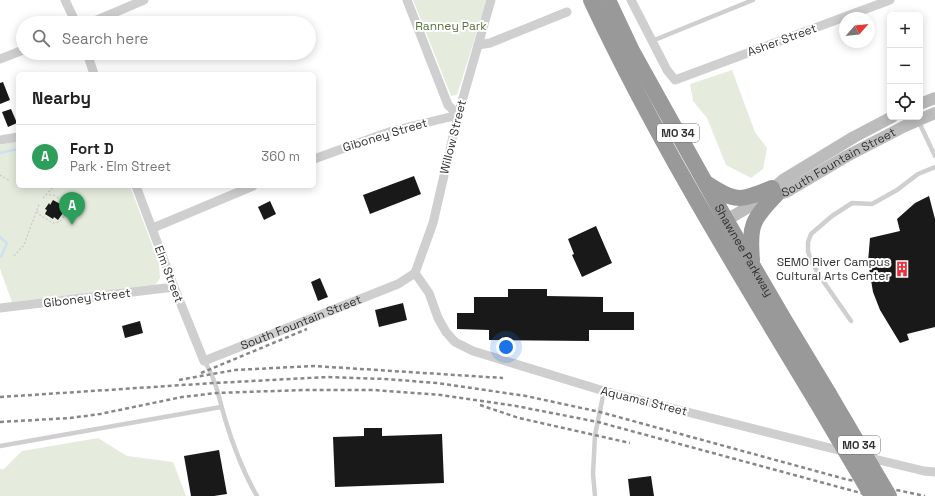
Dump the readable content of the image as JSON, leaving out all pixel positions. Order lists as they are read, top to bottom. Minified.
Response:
{"streets":{"highway":["MO 34","Shawnee Parkway"],"street":["Asher Street","Giboney Street","Willow Street","South Fountain Street","Elm Street","Aquamsi Street"]},"crossings":[["Giboney Street","Willow Street"],["Giboney Street","Elm Street"],["Willow Street","South Fountain Street"],["Willow Street","Aquamsi Street"],["South Fountain Street","Shawnee Parkway"],["South Fountain Street","Elm Street"],["South Fountain Street","Aquamsi Street"]],"parks":["Ranney Park"],"places":{"building":["SEMO River Campus Cultural Arts Center"]},"north":"top right","page":{"map_buttons":["+","−"],"search":"Search here","heading":"Nearby","list":[{"mark":"A","name":"Fort D","note":"Park · Elm Street","value":"360 m"}],"pins":"A"}}
